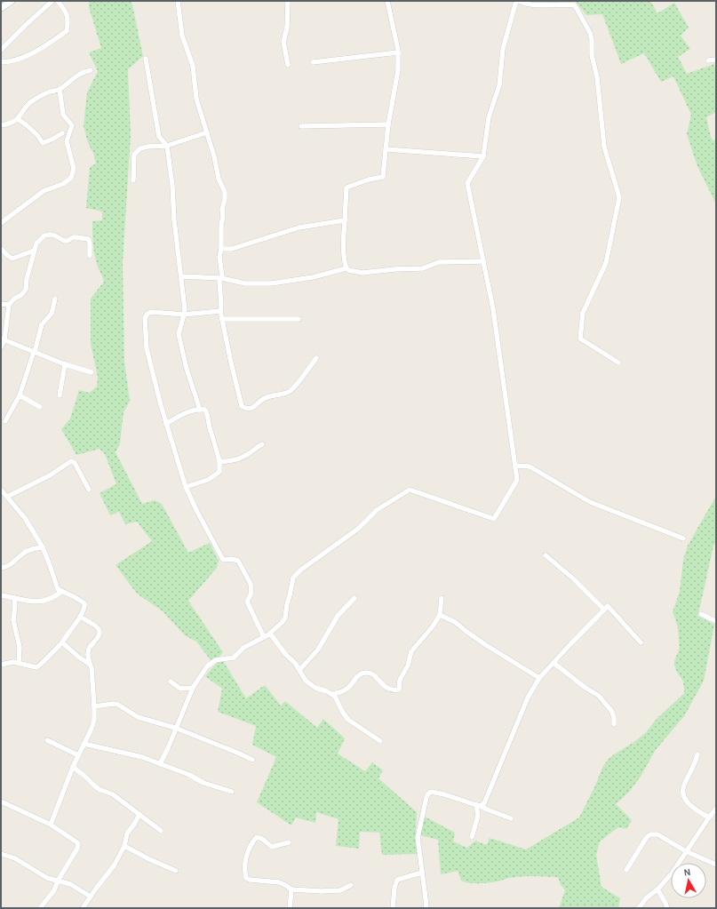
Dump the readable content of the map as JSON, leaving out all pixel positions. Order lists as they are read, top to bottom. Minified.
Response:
{"north":"top"}
